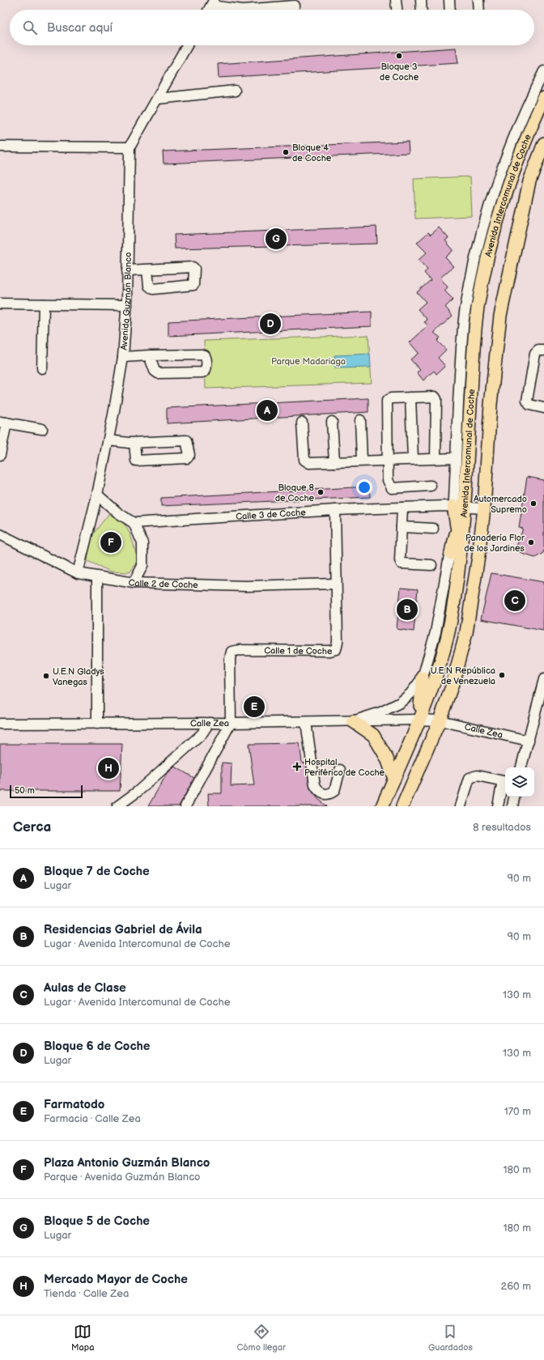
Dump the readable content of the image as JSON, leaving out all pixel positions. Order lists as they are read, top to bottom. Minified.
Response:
{"streets":{"main road":["Avenida Intercomunal de Coche"],"street":["Avenida Guzmán Blanco","Calle 3 de Coche","Calle 2 de Coche","Calle 1 de Coche","Calle Zea"]},"crossings":[["Avenida Intercomunal de Coche","Calle 3 de Coche"],["Avenida Intercomunal de Coche","Calle Zea"],["Avenida Guzmán Blanco","Calle 2 de Coche"],["Calle 3 de Coche","Calle 1 de Coche"],["Calle 2 de Coche","Calle 1 de Coche"],["Calle 1 de Coche","Calle Zea"]],"parks":["Parque Madariaga"],"places":{"other":["Bloque 3 de Coche","Bloque 4 de Coche","Bloque 8 de Coche","Automercado Supremo","Panadería Flor de los Jardines","U.E.N República de Venezuela","U.E.N Gladys Vanegas"],"health":["Hospital Periférico de Coche"]},"scale_bar":"50 m","page":{"search":"Buscar aquí","pins":["G","D","A","F","C","B","E","H"],"scale":"50 m","heading":["Cerca","8 resultados"],"list":[{"mark":"A","name":"Bloque 7 de Coche","note":"Lugar","value":"90 m"},{"mark":"B","name":"Residencias Gabriel de Ávila","note":"Lugar · Avenida Intercomunal de Coche","value":"90 m"},{"mark":"C","name":"Aulas de Clase","note":"Lugar · Avenida Intercomunal de Coche","value":"130 m"},{"mark":"D","name":"Bloque 6 de Coche","note":"Lugar","value":"130 m"},{"mark":"E","name":"Farmatodo","note":"Farmacia · Calle Zea","value":"170 m"},{"mark":"F","name":"Plaza Antonio Guzmán Blanco","note":"Parque · Avenida Guzmán Blanco","value":"180 m"},{"mark":"G","name":"Bloque 5 de Coche","note":"Lugar","value":"180 m"},{"mark":"H","name":"Mercado Mayor de Coche","note":"Tienda · Calle Zea","value":"260 m"}],"nav":["Mapa","Cómo llegar","Guardados"]}}
